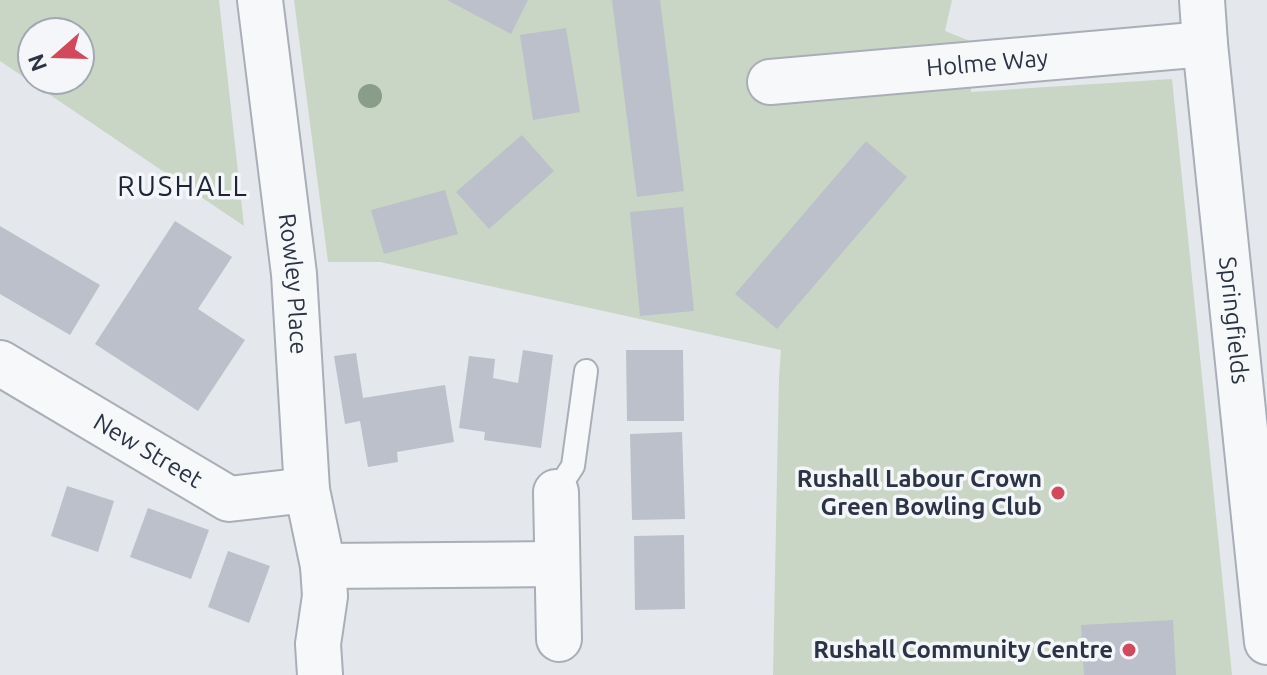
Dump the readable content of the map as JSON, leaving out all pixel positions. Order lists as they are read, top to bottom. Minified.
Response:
{"streets":{"street":["Holme Way","Rowley Place","Springfields","New Street"]},"crossings":[["Holme Way","Springfields"],["Rowley Place","New Street"]],"districts":["RUSHALL"],"places":["Rushall Labour Crown Green Bowling Club","Rushall Community Centre"],"north":"left"}
